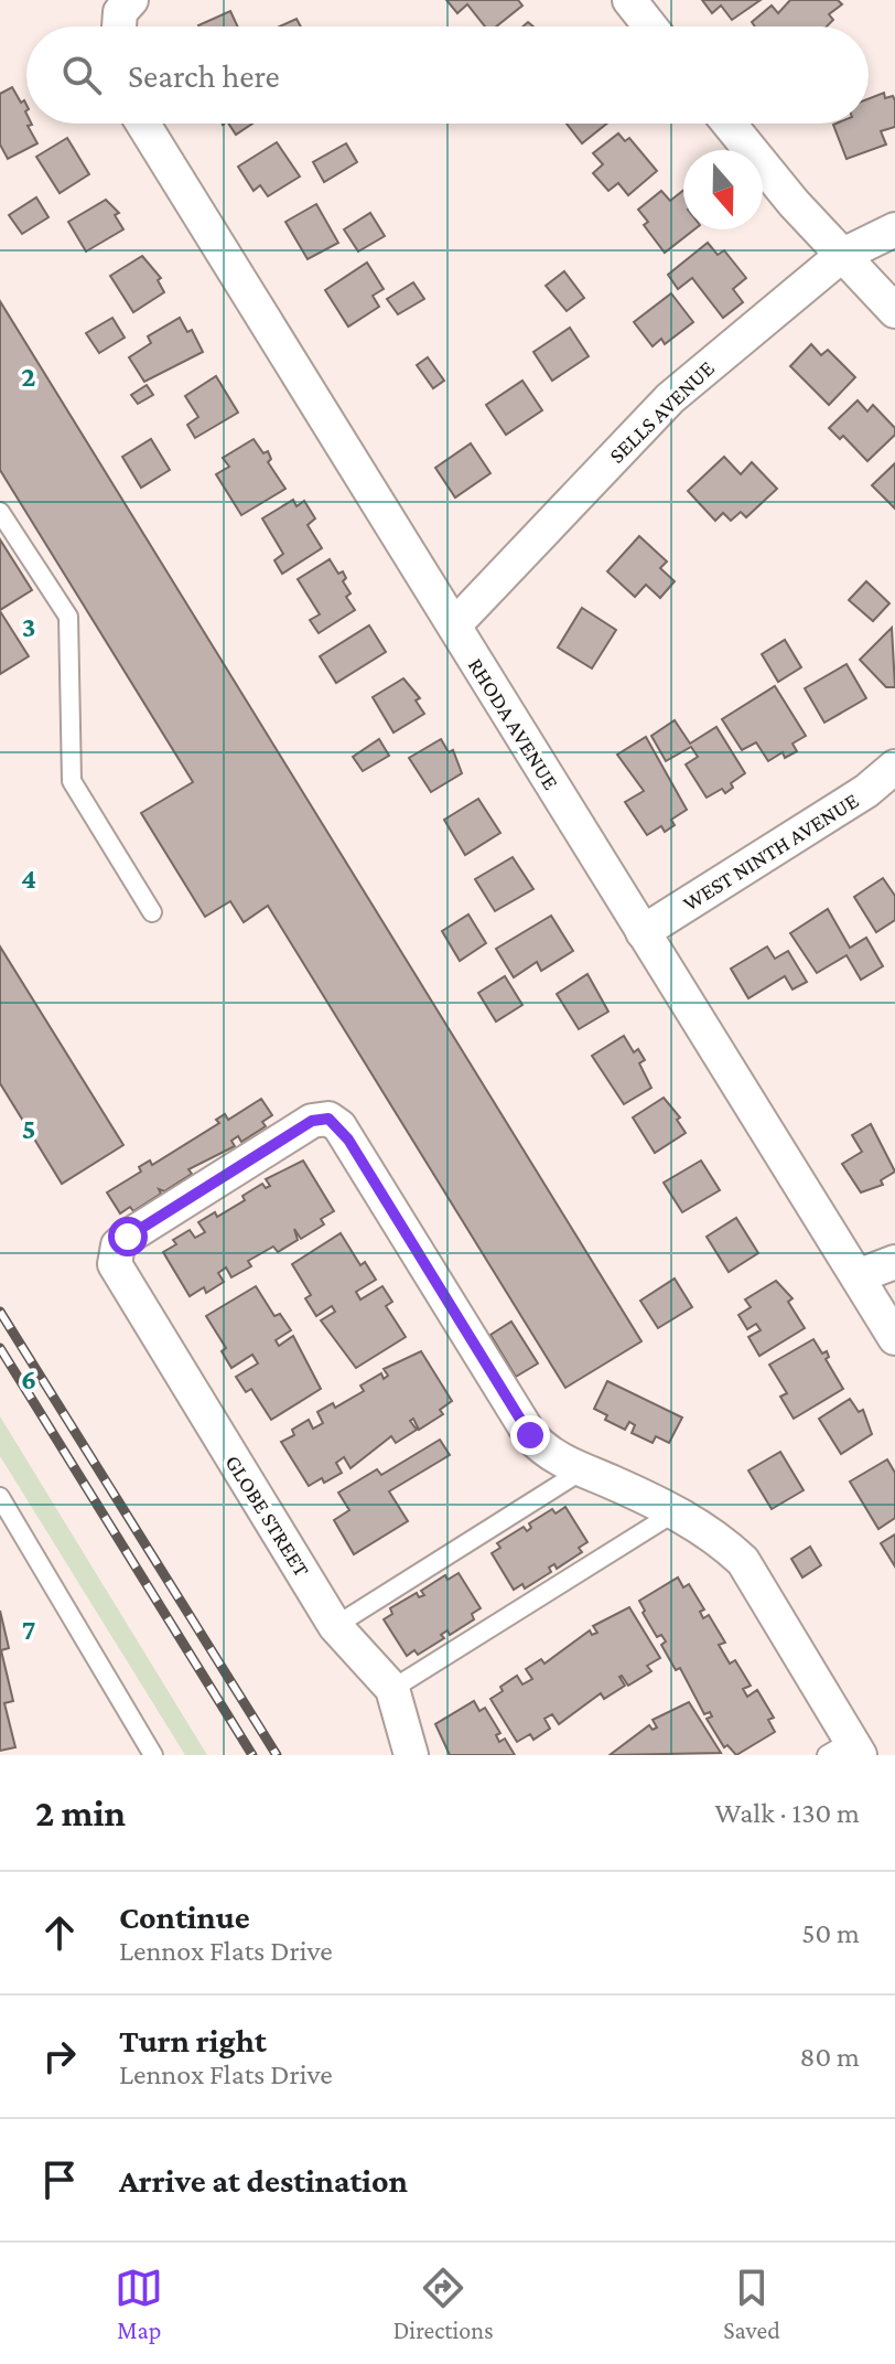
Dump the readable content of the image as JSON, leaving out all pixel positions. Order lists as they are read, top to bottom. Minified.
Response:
{"streets":{"street":["SELLS AVENUE","RHODA AVENUE","WEST NINTH AVENUE","GLOBE STREET"]},"crossings":[["SELLS AVENUE","RHODA AVENUE"],["RHODA AVENUE","WEST NINTH AVENUE"]],"north":"bottom","page":{"search":"Search here","heading":["2 min","Walk · 130 m"],"list":[["Continue","Lennox Flats Drive","50 m"],["Turn right","Lennox Flats Drive","80 m"],"Arrive at destination"],"nav":["Map","Directions","Saved"]},"grid":{"rows":["2","3","4","5","6","7"]}}
